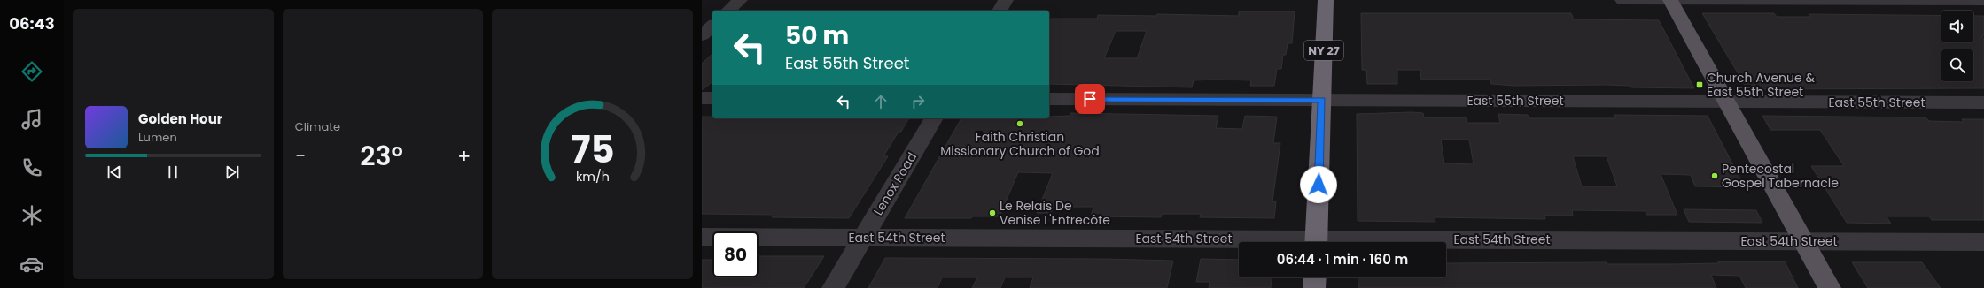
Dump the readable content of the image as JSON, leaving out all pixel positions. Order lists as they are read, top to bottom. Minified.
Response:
{"streets":{"highway":["NY 27"],"street":["East 55th Street","Lenox Road","East 54th Street"]},"crossings":[["NY 27","East 55th Street"],["Lenox Road","East 54th Street"]],"places":{"transit":["Church Avenue & East 55th Street"],"other":["Faith Christian Missionary Church of God","Pentecostal Gospel Tabernacle","Le Relais De Venise L'Entrecôte"]},"page":{"tabs":"06:43","tile":"Climate","turn":["50 m","East 55th Street"],"song":["Golden Hour","Lumen"],"heat":["−","23°","+"],"limit":"80","trip":"06:44 · 1 min · 160 m","gauge":["75","km/h"]}}
